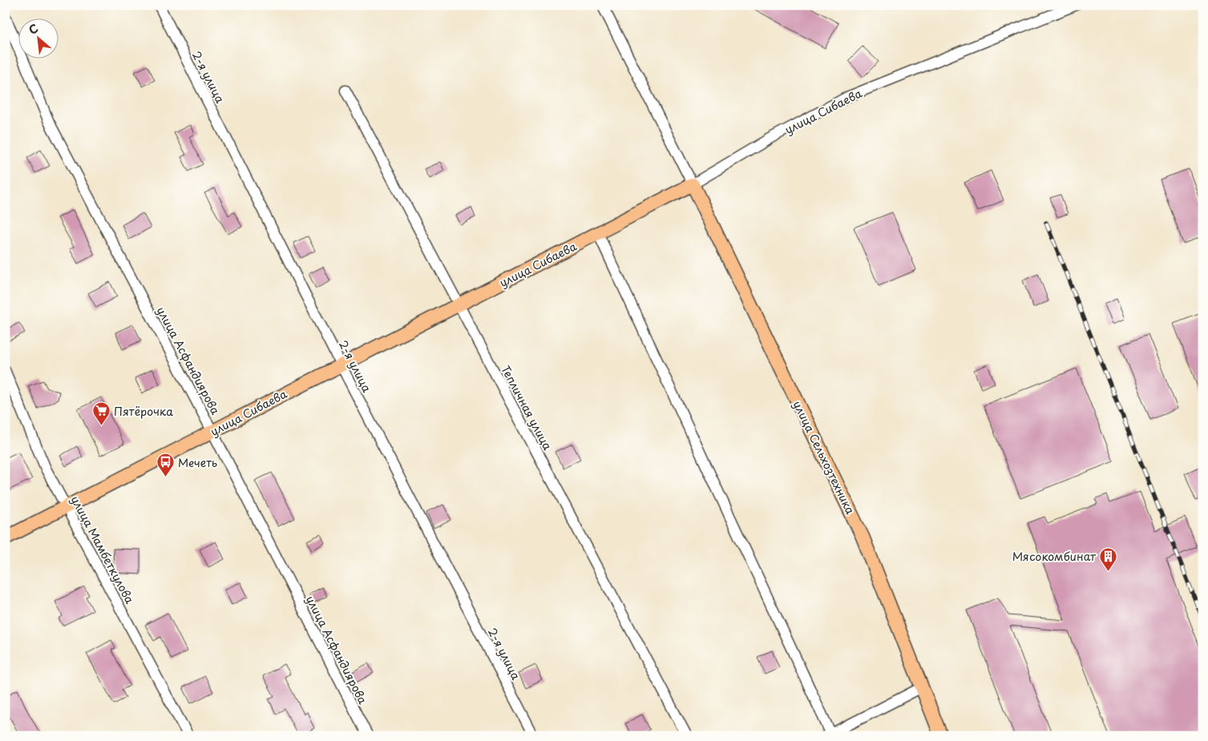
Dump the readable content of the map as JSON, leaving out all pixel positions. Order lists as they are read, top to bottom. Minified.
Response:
{"streets":{"main road":["улица Сибаева","улица Сельхозтехника"],"street":["2-я улица","улица Асфандиярова","Тепличная улица","улица Мамбеткулова"]},"crossings":[["2-я улица","улица Сибаева"],["улица Сибаева","улица Асфандиярова"],["улица Сибаева","Тепличная улица"],["улица Сибаева","улица Сельхозтехника"],["улица Сибаева","улица Мамбеткулова"]],"places":{"supermarket":["Пятёрочка"],"bus stop":["Мечеть"],"building":["Мясокомбинат"]},"north":"top left"}
